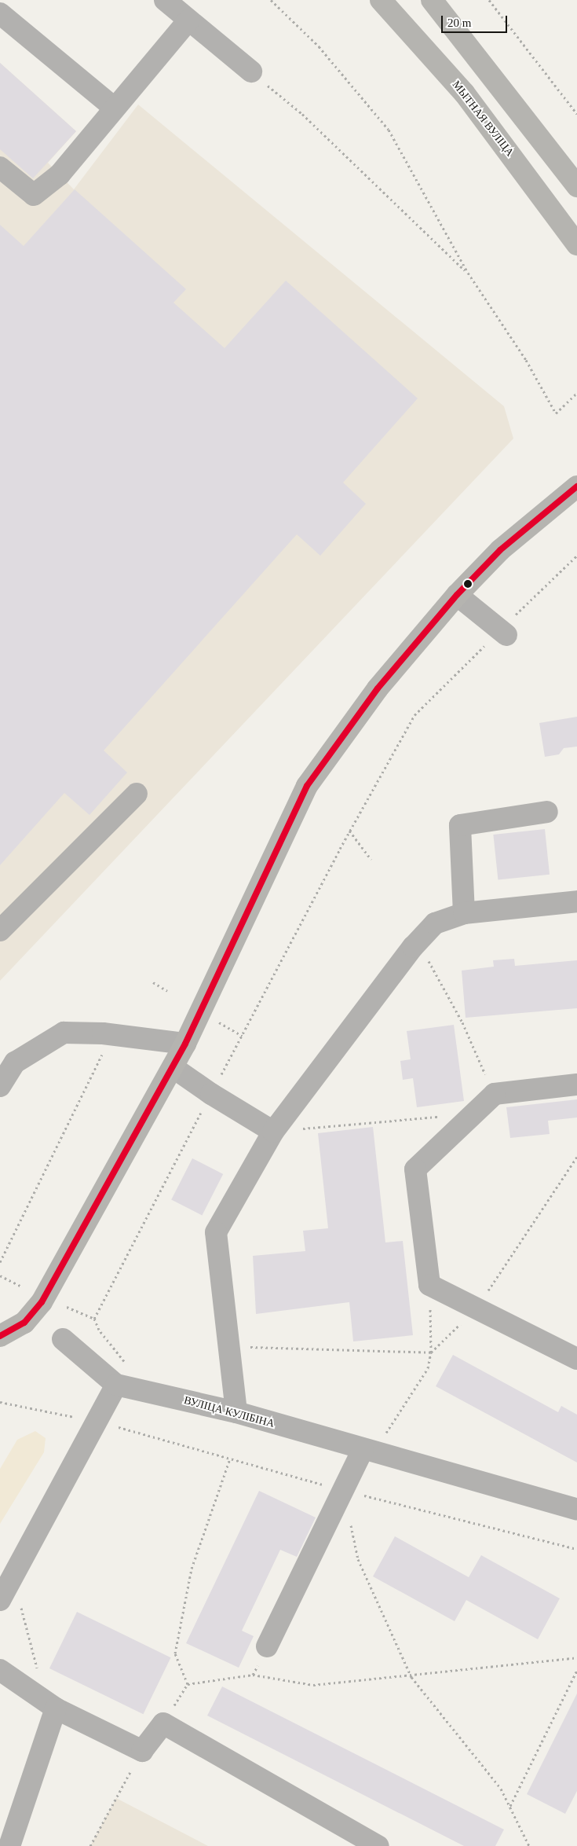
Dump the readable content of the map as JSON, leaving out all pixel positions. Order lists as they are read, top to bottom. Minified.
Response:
{"streets":{"main road":["МЫТНАЯ ВУЛІЦА"],"street":["ВУЛІЦА КУЛІБІНА"]},"scale_bar":"20 m"}
